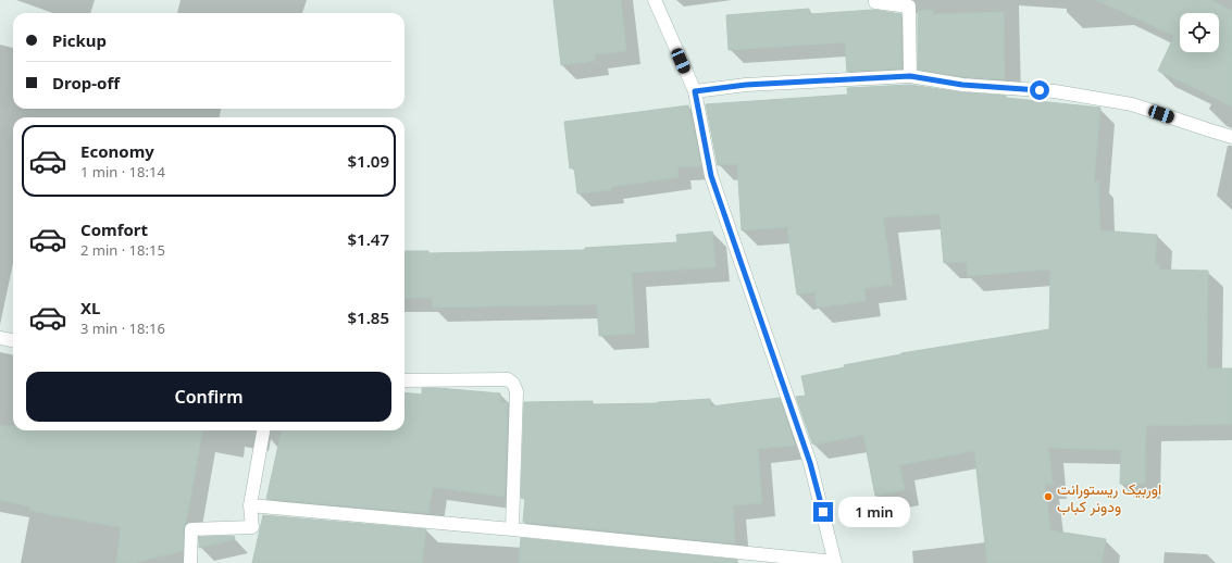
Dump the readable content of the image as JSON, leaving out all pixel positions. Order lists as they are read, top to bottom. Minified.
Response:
{"places":["اوربیک ریستورانت ودونر کباب"],"page":{"banner":["Pickup","Drop-off"],"list":[{"name":"Economy","note":"1 min · 18:14","value":"$1.09"},{"name":"Comfort","note":"2 min · 18:15","value":"$1.47"},{"name":"XL","note":"3 min · 18:16","value":"$1.85"}],"buttons":"Confirm","bubble":"1 min"}}
